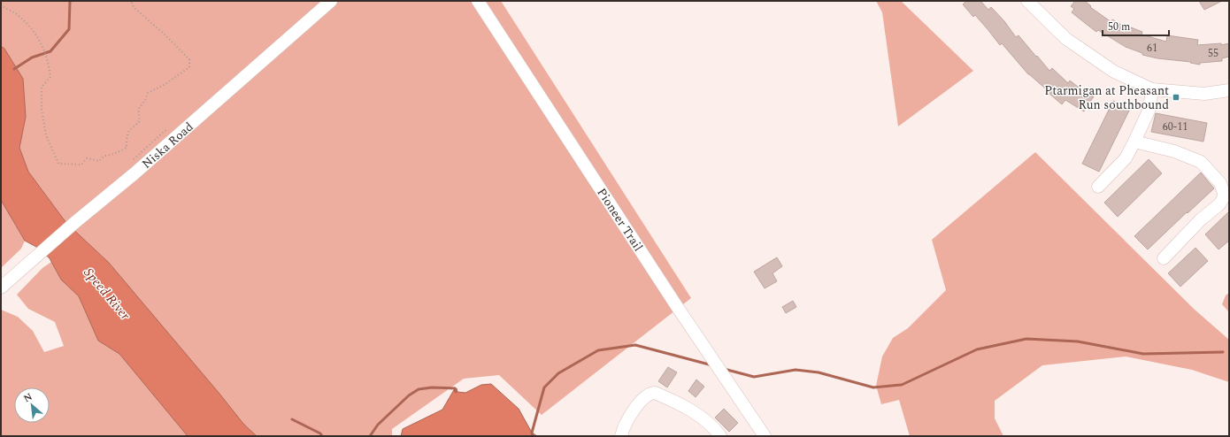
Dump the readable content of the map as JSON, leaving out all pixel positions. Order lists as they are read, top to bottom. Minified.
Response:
{"streets":{"street":["Niska Road","Pioneer Trail"]},"water":["Speed River"],"places":{"transit":["Ptarmigan at Pheasant Run southbound"]},"house_numbers":["61","55","60-11"],"scale_bar":"50 m","north":"top left"}
